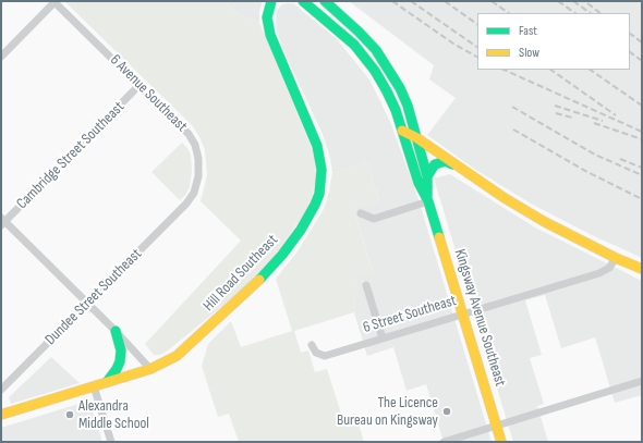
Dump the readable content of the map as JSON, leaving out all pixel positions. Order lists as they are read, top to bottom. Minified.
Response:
{"streets":{"street":["6 Avenue Southeast","Cambridge Street Southeast","Hill Road Southeast","Dundee Street Southeast","6 Street Southeast","Kingsway Avenue Southeast"]},"crossings":[["6 Avenue Southeast","Cambridge Street Southeast"],["6 Avenue Southeast","Dundee Street Southeast"],["6 Street Southeast","Kingsway Avenue Southeast"]],"places":["The Licence Bureau on Kingsway","Alexandra Middle School"],"legend":["Fast","Slow"]}
